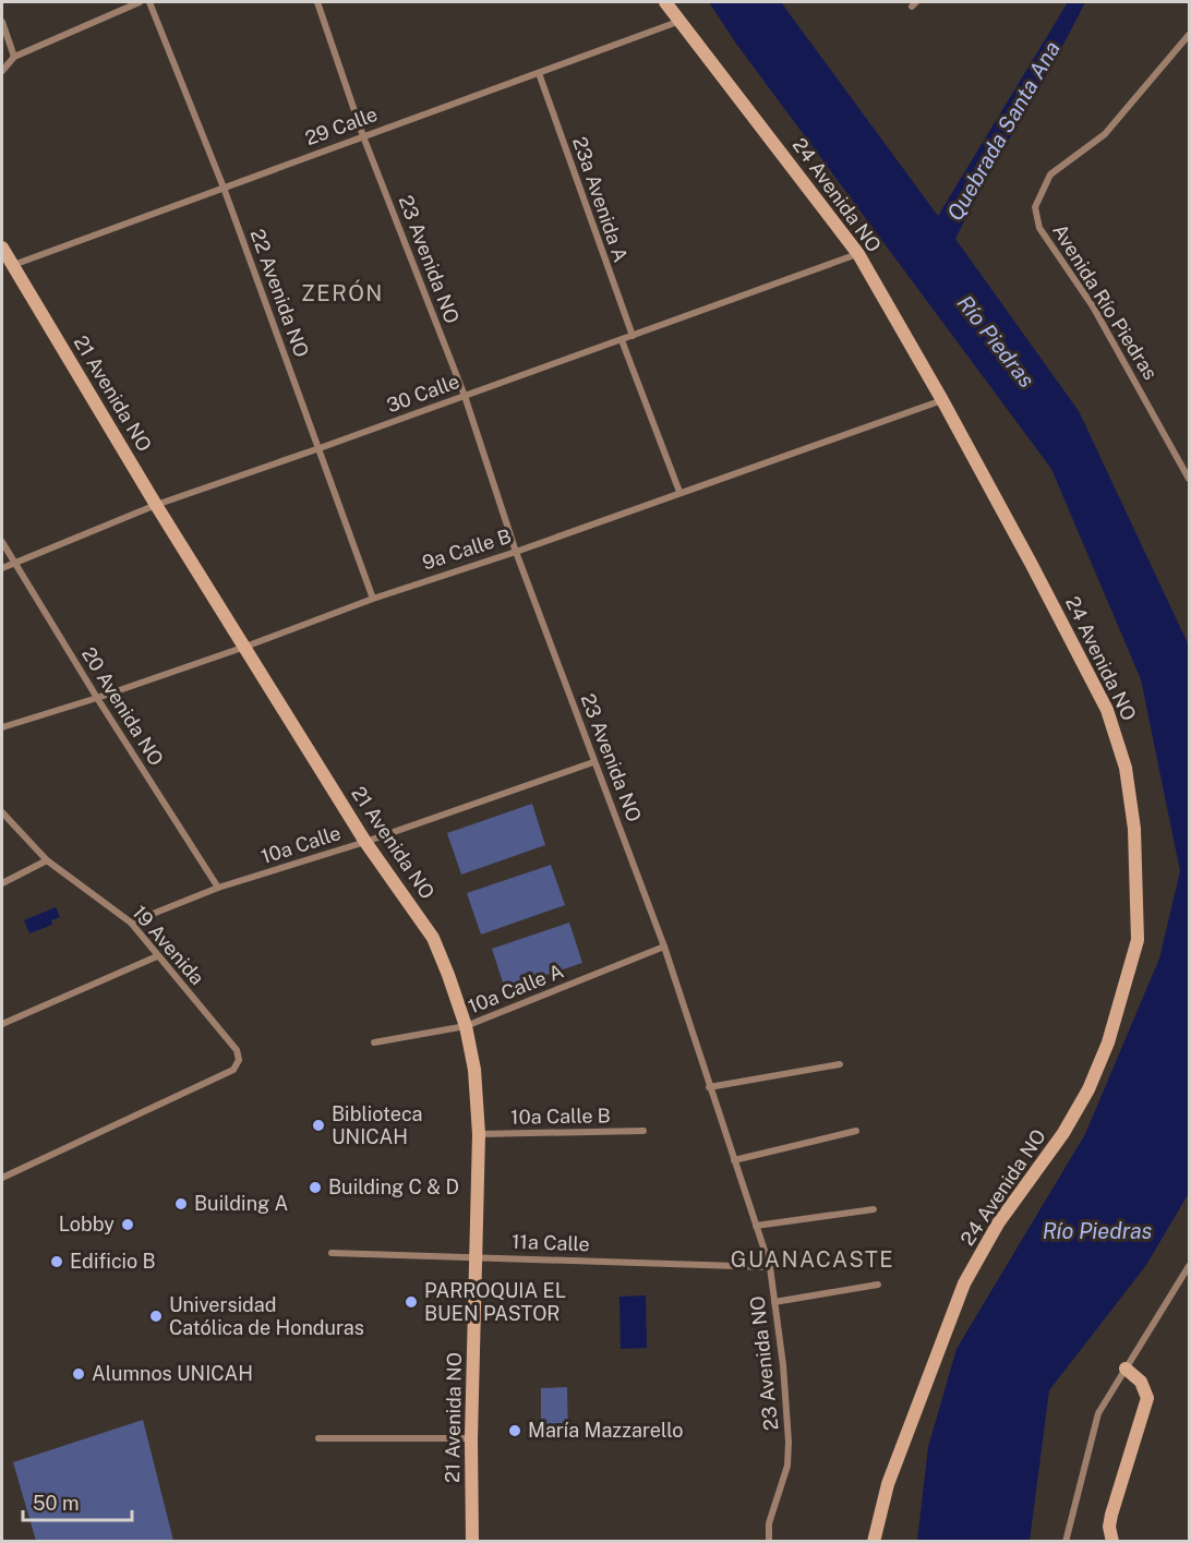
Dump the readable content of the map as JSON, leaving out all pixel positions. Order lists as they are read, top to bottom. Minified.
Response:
{"streets":{"street":["29 Calle","24 Avenida NO","23a Avenida A","23 Avenida NO","22 Avenida NO","Avenida Río Piedras","21 Avenida NO","30 Calle","9a Calle B","20 Avenida NO","10a Calle","19 Avenida","10a Calle A","10a Calle B","11a Calle"]},"crossings":[["29 Calle","24 Avenida NO"],["29 Calle","23a Avenida A"],["29 Calle","23 Avenida NO"],["29 Calle","22 Avenida NO"],["29 Calle","21 Avenida NO"],["24 Avenida NO","30 Calle"],["24 Avenida NO","9a Calle B"],["23a Avenida A","30 Calle"],["23 Avenida NO","30 Calle"],["23 Avenida NO","9a Calle B"],["23 Avenida NO","10a Calle"],["23 Avenida NO","10a Calle A"],["23 Avenida NO","11a Calle"],["22 Avenida NO","30 Calle"],["22 Avenida NO","9a Calle B"],["21 Avenida NO","30 Calle"],["21 Avenida NO","9a Calle B"],["21 Avenida NO","10a Calle"],["21 Avenida NO","10a Calle A"],["21 Avenida NO","10a Calle B"],["21 Avenida NO","11a Calle"],["30 Calle","20 Avenida NO"],["9a Calle B","20 Avenida NO"],["20 Avenida NO","10a Calle"],["10a Calle","19 Avenida"]],"districts":["ZERÓN","GUANACASTE"],"water":["Quebrada Santa Ana","Río Piedras"],"places":["Biblioteca UNICAH","Building C & D","Building A","Lobby","Edificio B","PARROQUIA EL BUEN PASTOR","Universidad Católica de Honduras","Alumnos UNICAH","María Mazzarello"],"scale_bar":"50 m"}
